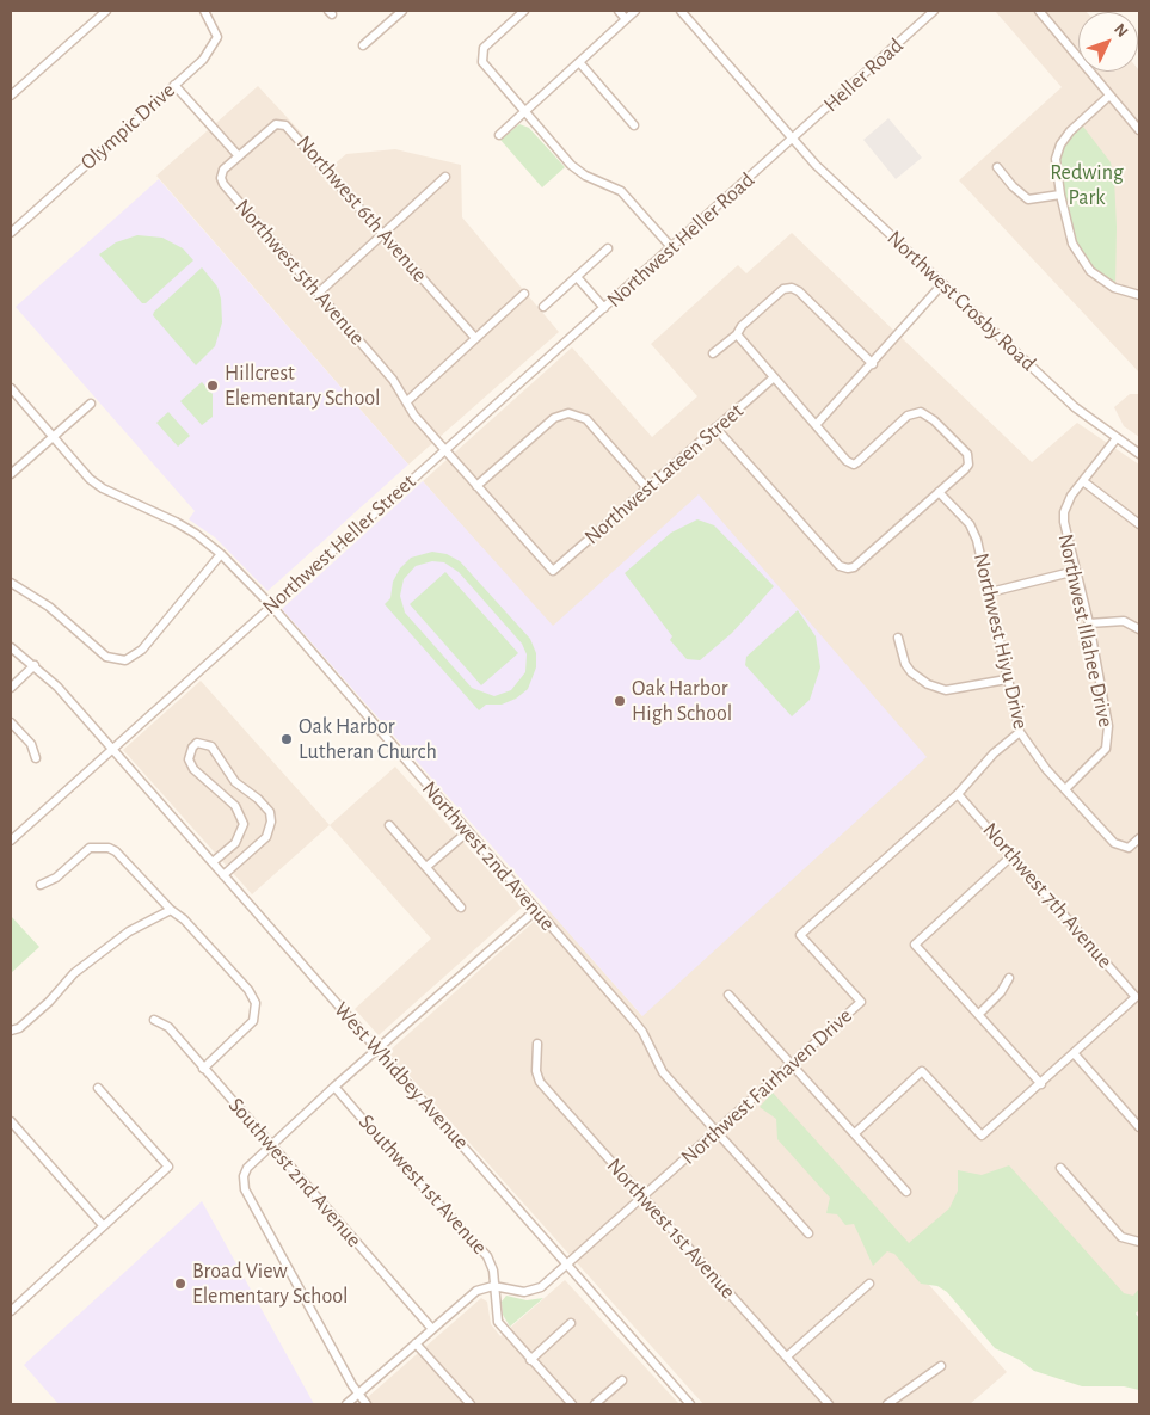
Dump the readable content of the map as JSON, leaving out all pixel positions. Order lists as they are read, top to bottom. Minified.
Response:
{"streets":{"street":["Heller Road","Olympic Drive","Northwest 6th Avenue","Northwest Heller Road","Northwest 5th Avenue","Northwest Crosby Road","Northwest Lateen Street","Northwest Heller Street","Northwest Illahee Drive","Northwest Hiyu Drive","Northwest 2nd Avenue","Northwest 7th Avenue","West Whidbey Avenue","Northwest Fairhaven Drive","Southwest 2nd Avenue","Southwest 1st Avenue","Northwest 1st Avenue"]},"crossings":[["Heller Road","Northwest Heller Road"],["Heller Road","Northwest Crosby Road"],["Northwest 6th Avenue","Northwest 5th Avenue"],["Northwest Heller Road","Northwest Crosby Road"],["Northwest Heller Road","Northwest Heller Street"],["Northwest 5th Avenue","Northwest Lateen Street"],["Northwest 5th Avenue","Northwest Heller Street"],["Northwest Crosby Road","Northwest Illahee Drive"],["Northwest Heller Street","Northwest 2nd Avenue"],["Northwest Heller Street","West Whidbey Avenue"],["Northwest Illahee Drive","Northwest Hiyu Drive"],["Northwest Hiyu Drive","Northwest Fairhaven Drive"],["Northwest 2nd Avenue","Northwest Fairhaven Drive"],["Northwest 7th Avenue","Northwest Fairhaven Drive"],["West Whidbey Avenue","Northwest Fairhaven Drive"],["Northwest Fairhaven Drive","Southwest 1st Avenue"],["Northwest Fairhaven Drive","Northwest 1st Avenue"]],"parks":["Redwing Park"],"places":["Hillcrest Elementary School","Oak Harbor High School","Oak Harbor Lutheran Church","Broad View Elementary School"],"north":"top right"}
